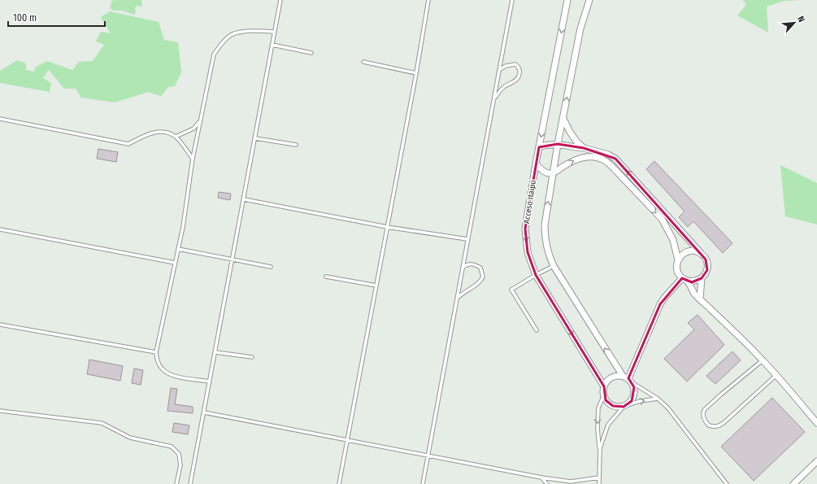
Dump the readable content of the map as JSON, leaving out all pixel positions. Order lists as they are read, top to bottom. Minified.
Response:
{"streets":{"street":["Acceso Itaipú"]},"scale_bar":"100 m","north":"top right"}
